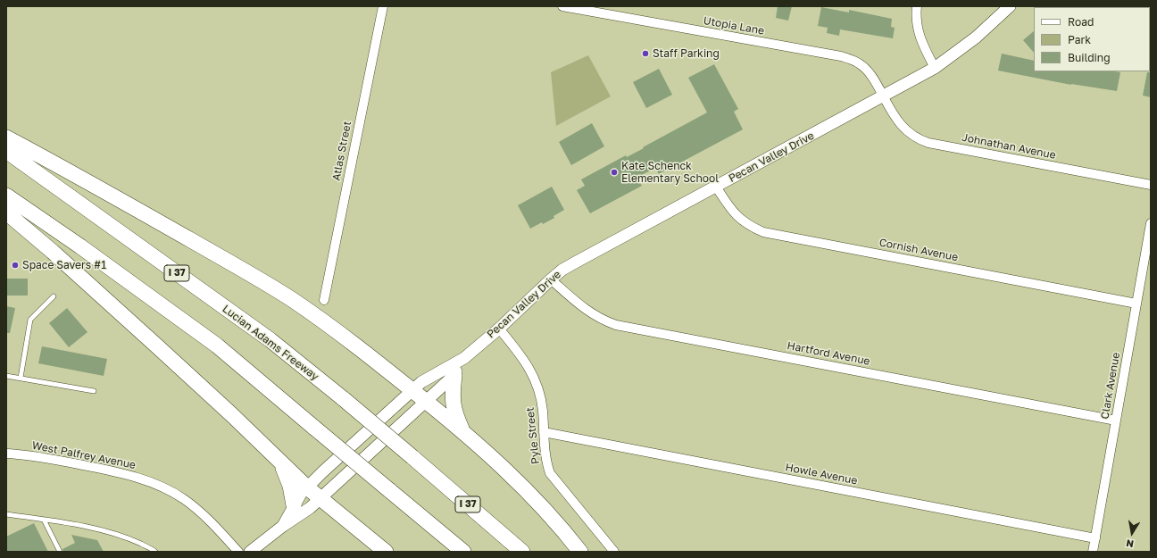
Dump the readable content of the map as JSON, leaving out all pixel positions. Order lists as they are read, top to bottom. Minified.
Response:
{"streets":{"highway":["I 37","Lucian Adams Freeway"],"main road":["Pecan Valley Drive"],"street":["Utopia Lane","Johnathan Avenue","Atlas Street","Cornish Avenue","Hartford Avenue","Clark Avenue","Pyle Street","West Palfrey Avenue","Howle Avenue"]},"crossings":[["Utopia Lane","Johnathan Avenue"],["Utopia Lane","Pecan Valley Drive"],["Johnathan Avenue","Pecan Valley Drive"],["Pecan Valley Drive","Cornish Avenue"],["Pecan Valley Drive","Hartford Avenue"],["Pecan Valley Drive","Pyle Street"],["Cornish Avenue","Clark Avenue"],["Hartford Avenue","Clark Avenue"],["Clark Avenue","Howle Avenue"],["Pyle Street","Howle Avenue"]],"places":["Staff Parking","Kate Schenck Elementary School","Space Savers #1"],"legend":["Road","Park","Building"],"north":"bottom"}
